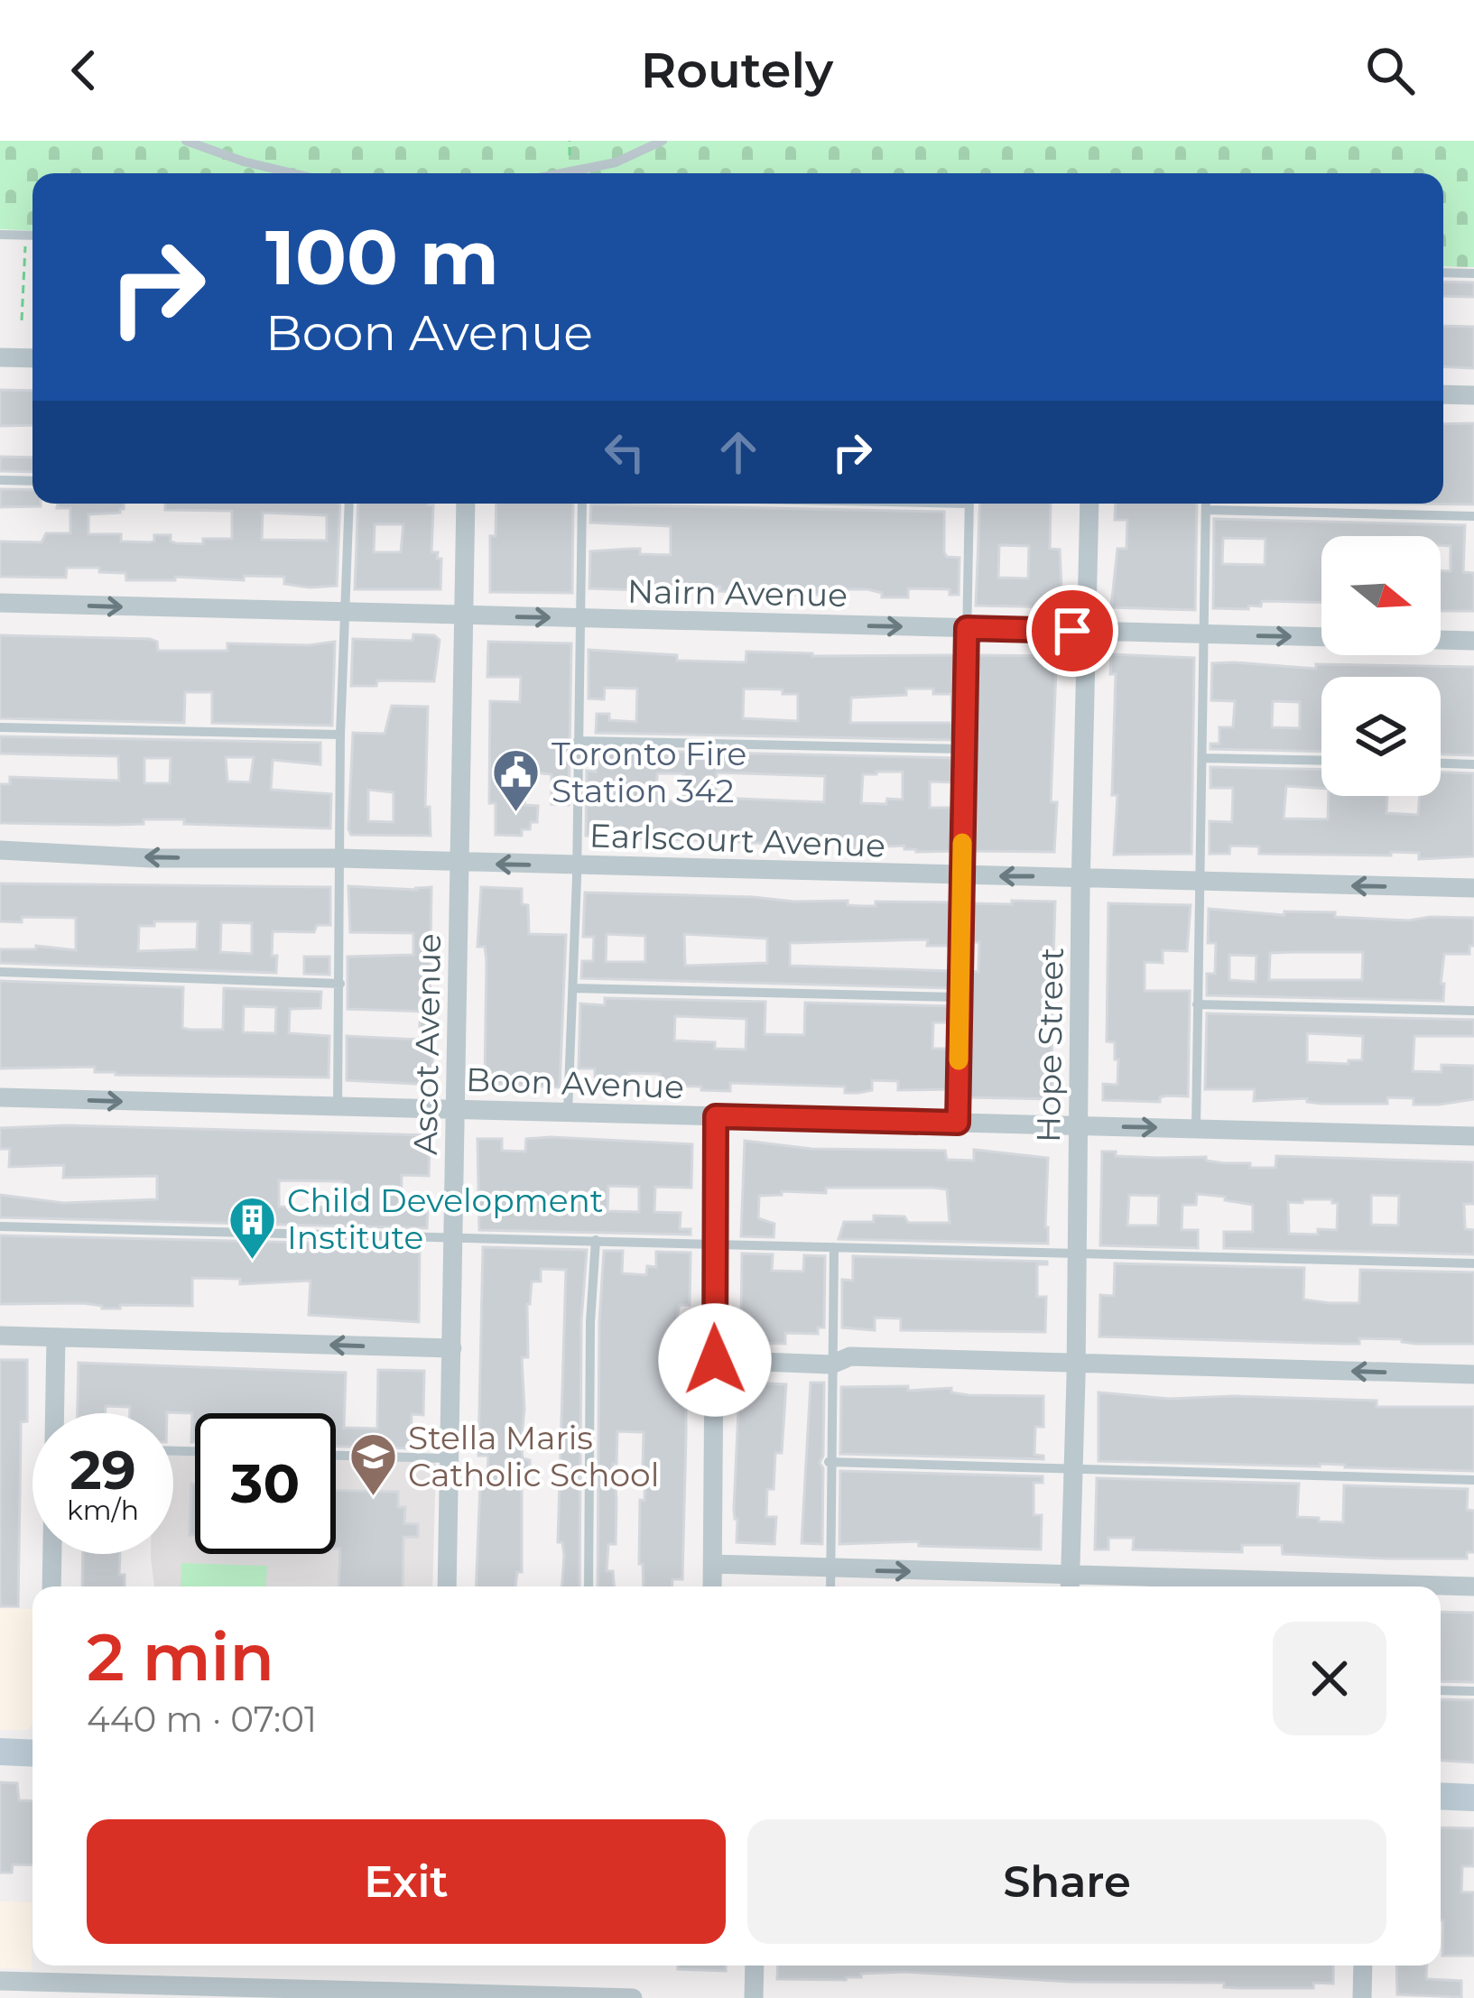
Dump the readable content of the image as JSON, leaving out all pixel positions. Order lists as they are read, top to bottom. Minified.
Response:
{"streets":{"street":["Nairn Avenue","Earlscourt Avenue","Ascot Avenue","Hope Street","Boon Avenue"]},"crossings":[["Nairn Avenue","Ascot Avenue"],["Nairn Avenue","Hope Street"],["Earlscourt Avenue","Ascot Avenue"],["Earlscourt Avenue","Hope Street"],["Ascot Avenue","Boon Avenue"],["Hope Street","Boon Avenue"]],"one_way":["Nairn Avenue","Earlscourt Avenue"],"places":{"public building":["Toronto Fire Station 342"],"building":["Child Development Institute"],"school or university":["Stella Maris Catholic School"]},"north":"right","page":{"header":"Routely","turn":["100 m","Boon Avenue"],"speed":"29 km/h","limit":"30","heading":["2 min","440 m · 07:01"],"buttons":["Exit","Share"]}}
